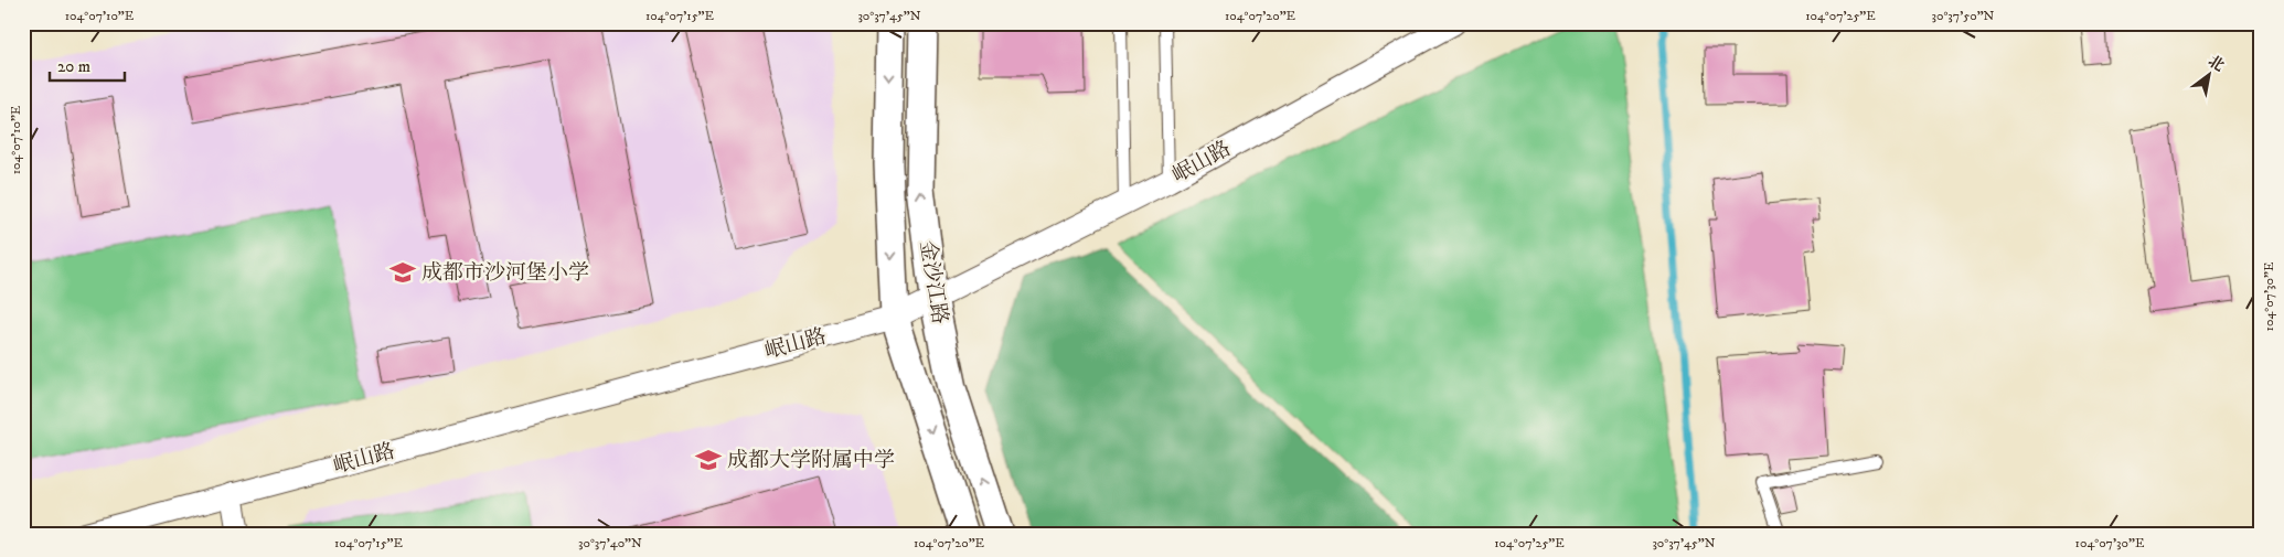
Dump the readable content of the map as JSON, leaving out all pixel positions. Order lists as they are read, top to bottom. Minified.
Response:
{"streets":{"street":["岷山路","金沙江路"]},"crossings":[["岷山路","金沙江路"]],"places":{"school or university":["成都市沙河堡小学","成都大学附属中学"]},"scale_bar":"20 m","north":"top right","coordinates":["104°07'10\"E","104°07'15\"E","30°37'45\"N","104°07'20\"E","104°07'25\"E","30°37'50\"N","104°07'30\"E","30°37'40\"N"]}
